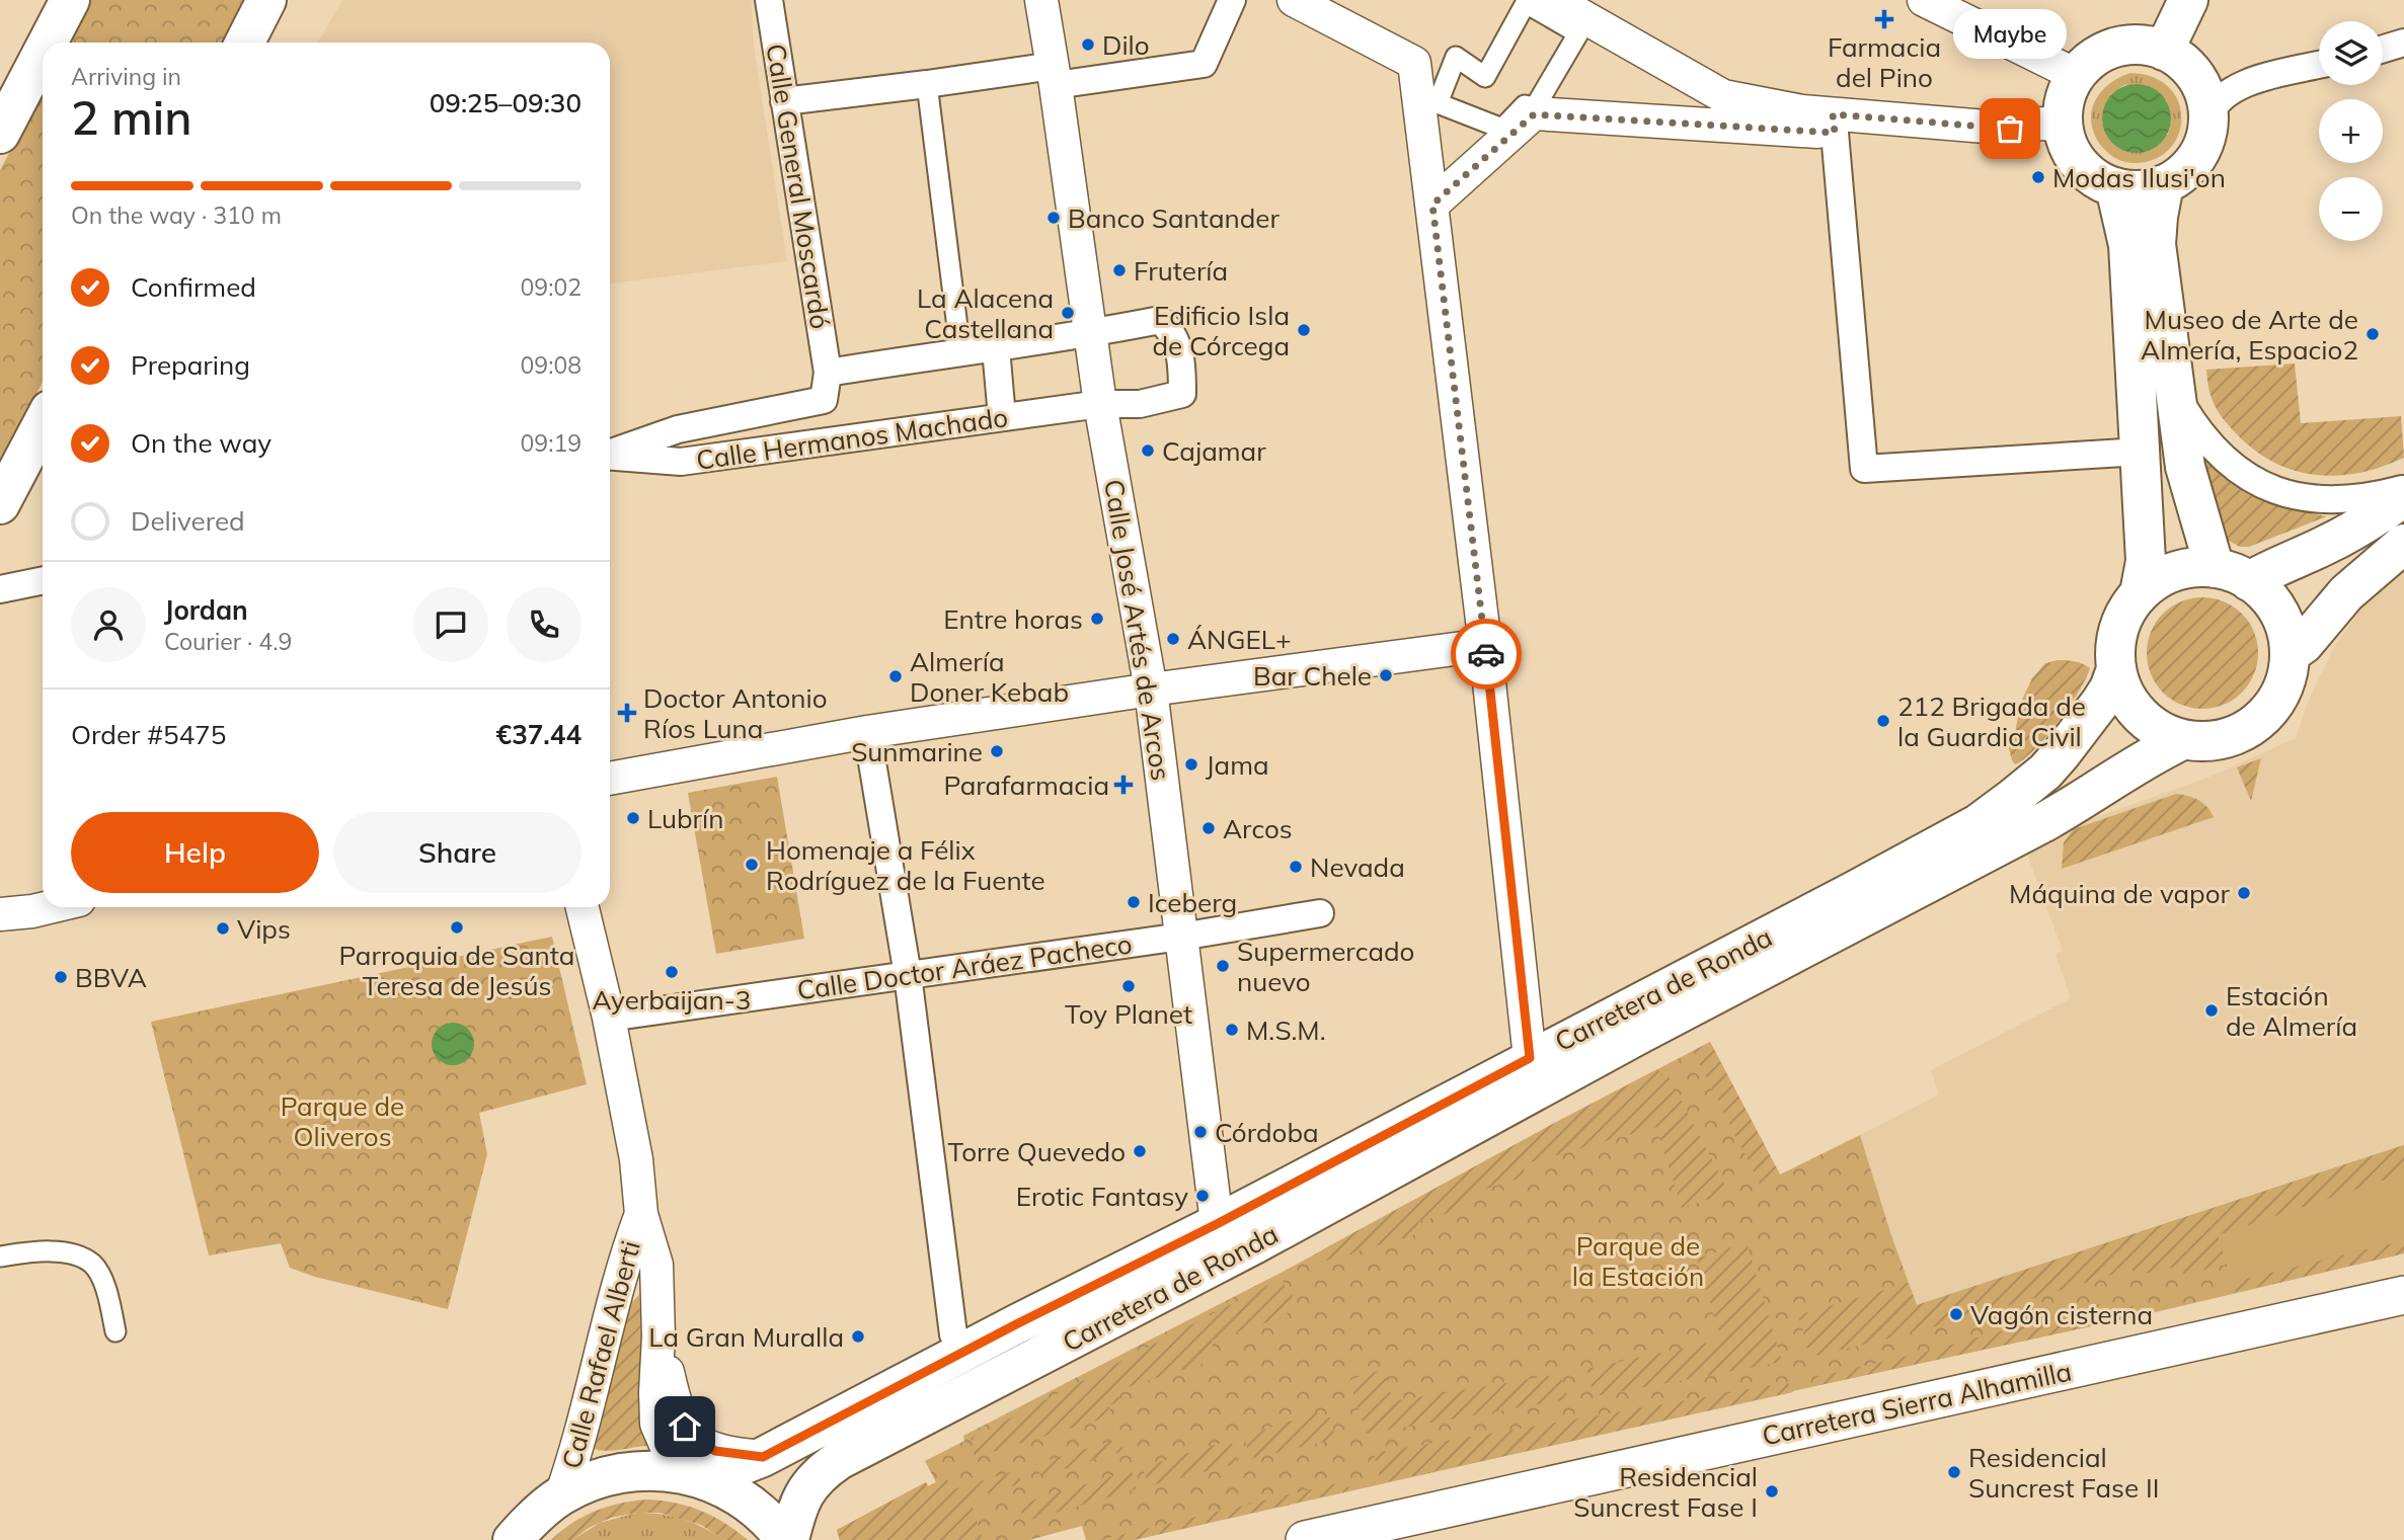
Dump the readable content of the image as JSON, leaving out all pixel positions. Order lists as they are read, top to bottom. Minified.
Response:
{"streets":{"main road":["Carretera de Ronda","Carretera Sierra Alhamilla"],"street":["Calle General Moscardó","Calle Hermanos Machado","Calle José Artés de Arcos","Calle Doctor Aráez Pacheco","Calle Rafael Alberti"]},"crossings":[["Calle General Moscardó","Calle Hermanos Machado"],["Calle Hermanos Machado","Calle José Artés de Arcos"],["Calle José Artés de Arcos","Calle Doctor Aráez Pacheco"],["Calle José Artés de Arcos","Carretera de Ronda"],["Calle Doctor Aráez Pacheco","Calle Rafael Alberti"],["Carretera de Ronda","Calle Rafael Alberti"]],"parks":["Parque de Oliveros","Parque de la Estación"],"places":{"health":["Farmacia del Pino","Doctor Antonio Ríos Luna","Parafarmacia"],"other":["Dilo","Maybe","Modas Ilusi'on","Banco Santander","Frutería","La Alacena Castellana","Edificio Isla de Córcega","Museo de Arte de Almería, Espacio2","Cajamar","Entre horas","ÁNGEL+","Bar Chele","Almería Doner Kebab","212 Brigada de la Guardia Civil","Sunmarine","Jama","Lubrín","Arcos","Homenaje a Félix Rodríguez de la Fuente","Nevada","Máquina de vapor","Iceberg","Parroquia de Santa Teresa de Jesús","Vips","Supermercado nuevo","Ayerbaijan-3","BBVA","Toy Planet","Estación de Almería","M.S.M.","Córdoba","Torre Quevedo","Erotic Fantasy","Vagón cisterna","La Gran Muralla","Residencial Suncrest Fase II","Residencial Suncrest Fase I"]},"page":{"bubble":"Maybe","map_buttons":["+","−"],"heading":["2 min","Arriving in","09:25–09:30"],"panel":["Jordan","Courier · 4.9","Order #5475","€37.44"],"bar":"On the way · 310 m","list":[["Confirmed","09:02"],["Preparing","09:08"],["On the way","09:19"],"Delivered"],"buttons":["Help","Share"]}}
